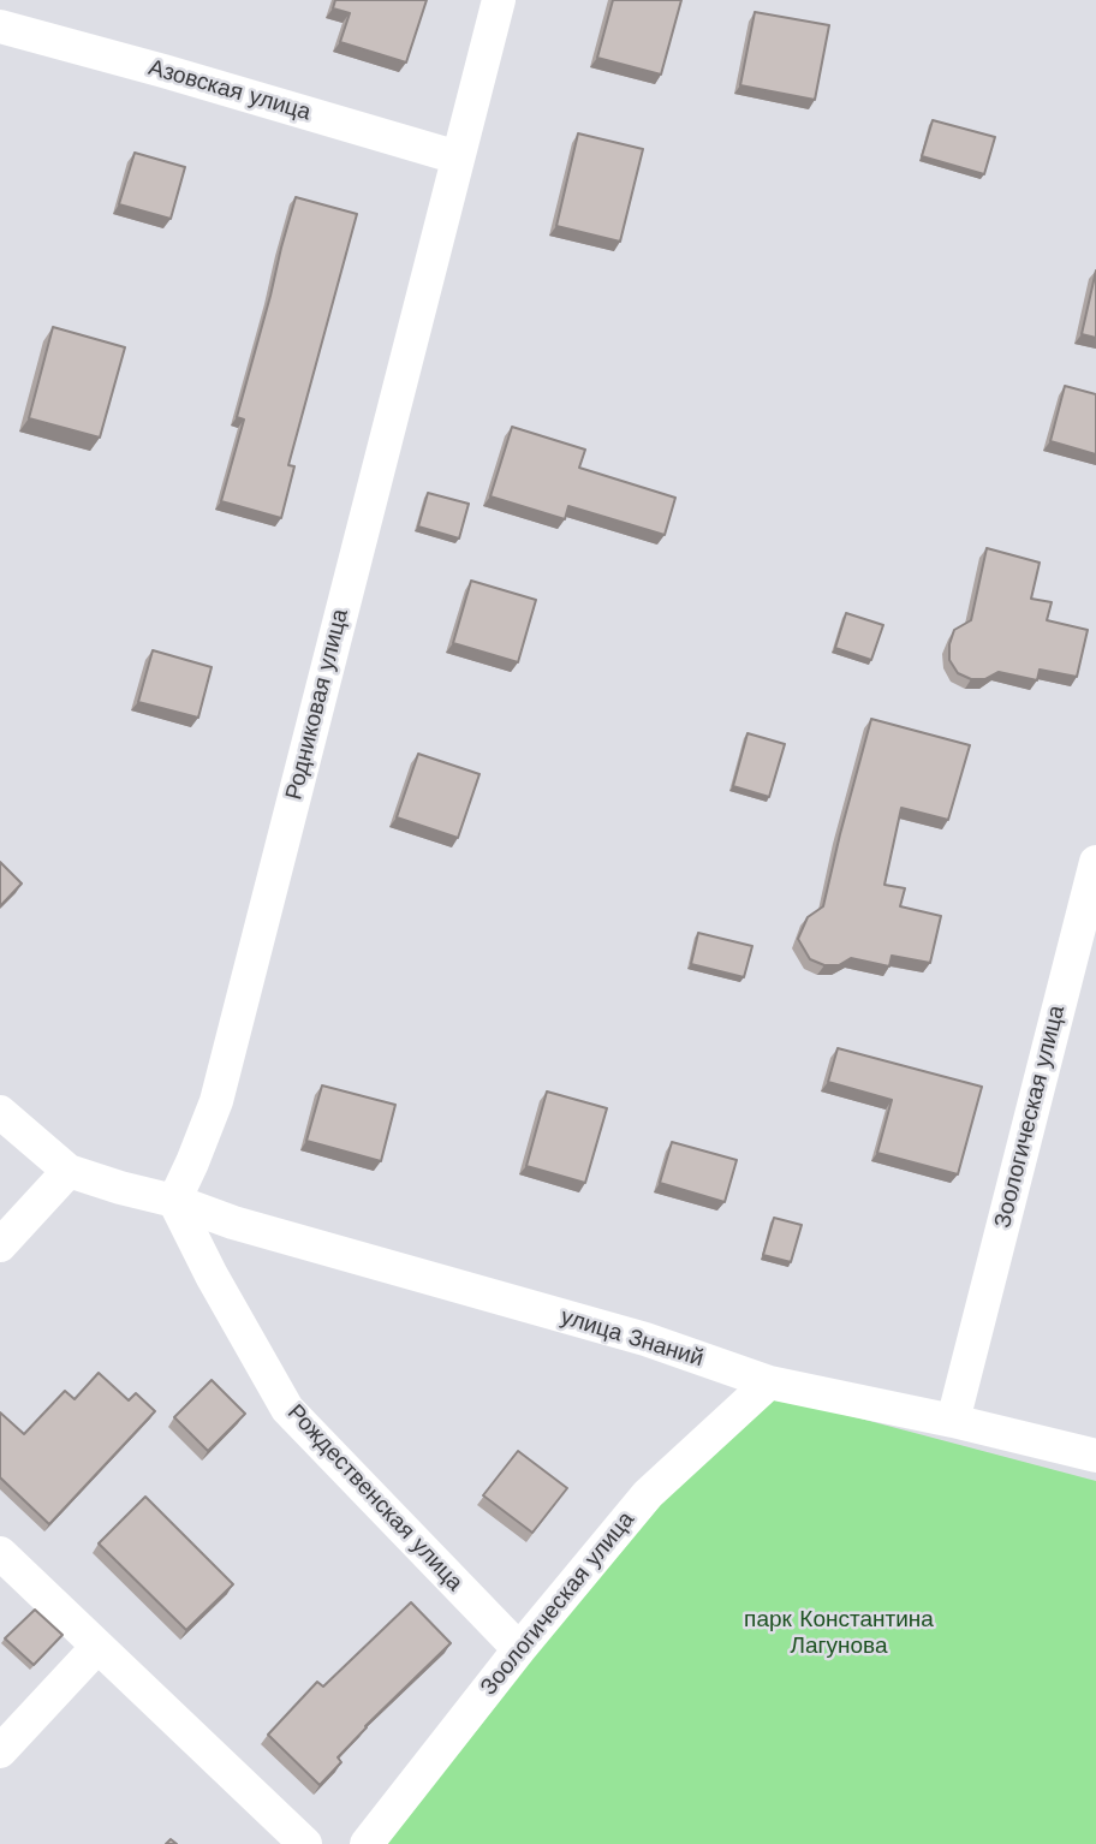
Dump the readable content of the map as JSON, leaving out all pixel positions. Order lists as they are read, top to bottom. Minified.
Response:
{"streets":{"street":["Азовская улица","Родниковая улица","Зоологическая улица","улица Знаний","Рождественская улица"]},"crossings":[["Азовская улица","Родниковая улица"],["Родниковая улица","улица Знаний"],["Родниковая улица","Рождественская улица"],["Зоологическая улица","улица Знаний"],["Зоологическая улица","Рождественская улица"],["улица Знаний","Рождественская улица"]],"parks":["парк Константина Лагунова"]}
